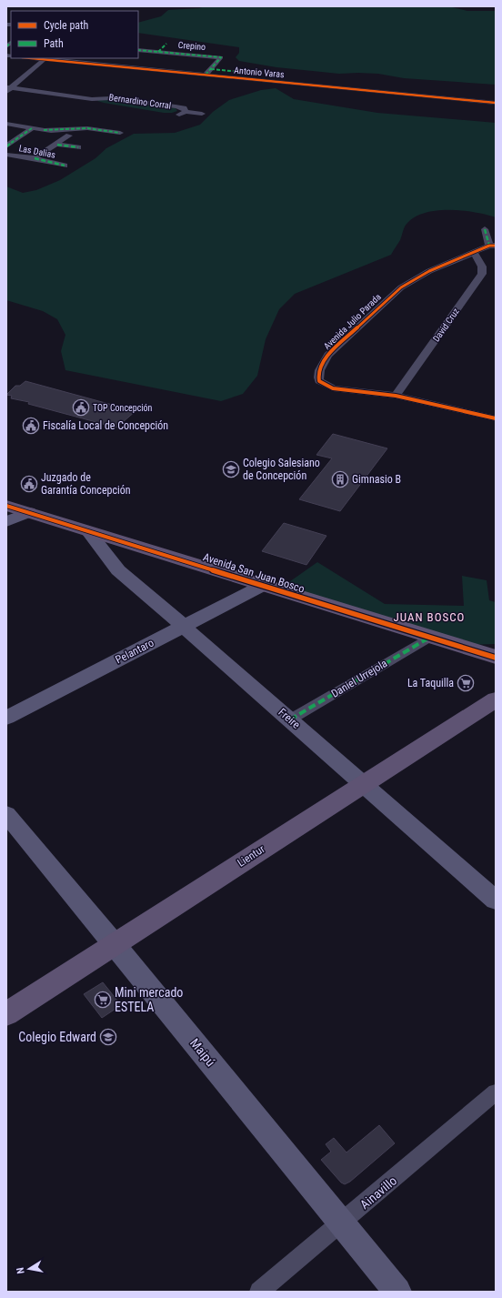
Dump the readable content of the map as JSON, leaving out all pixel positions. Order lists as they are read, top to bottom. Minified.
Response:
{"streets":{"main road":["Avenida San Juan Bosco","Pelantaro","Freire","Lientur","Maipú"],"street":["Crepino","Antonio Varas","Bernardino Corral","Las Dalias","Avenida Julio Parada","David Cruz","Daniel Urrejola","Ainavillo"]},"crossings":[["Crepino","Antonio Varas"],["Avenida Julio Parada","David Cruz"],["Avenida San Juan Bosco","Pelantaro"],["Avenida San Juan Bosco","Daniel Urrejola"],["Avenida San Juan Bosco","Freire"],["Pelantaro","Freire"],["Daniel Urrejola","Freire"],["Freire","Lientur"],["Lientur","Maipú"],["Maipú","Ainavillo"]],"districts":["JUAN BOSCO"],"places":{"public building":["TOP Concepción","Fiscalía Local de Concepción","Juzgado de Garantía Concepción"],"school or university":["Colegio Salesiano de Concepción","Colegio Edward"],"building":["Gimnasio B"],"supermarket":["La Taquilla","Mini mercado ESTELA"]},"legend":["Cycle path","Path"],"north":"left"}
